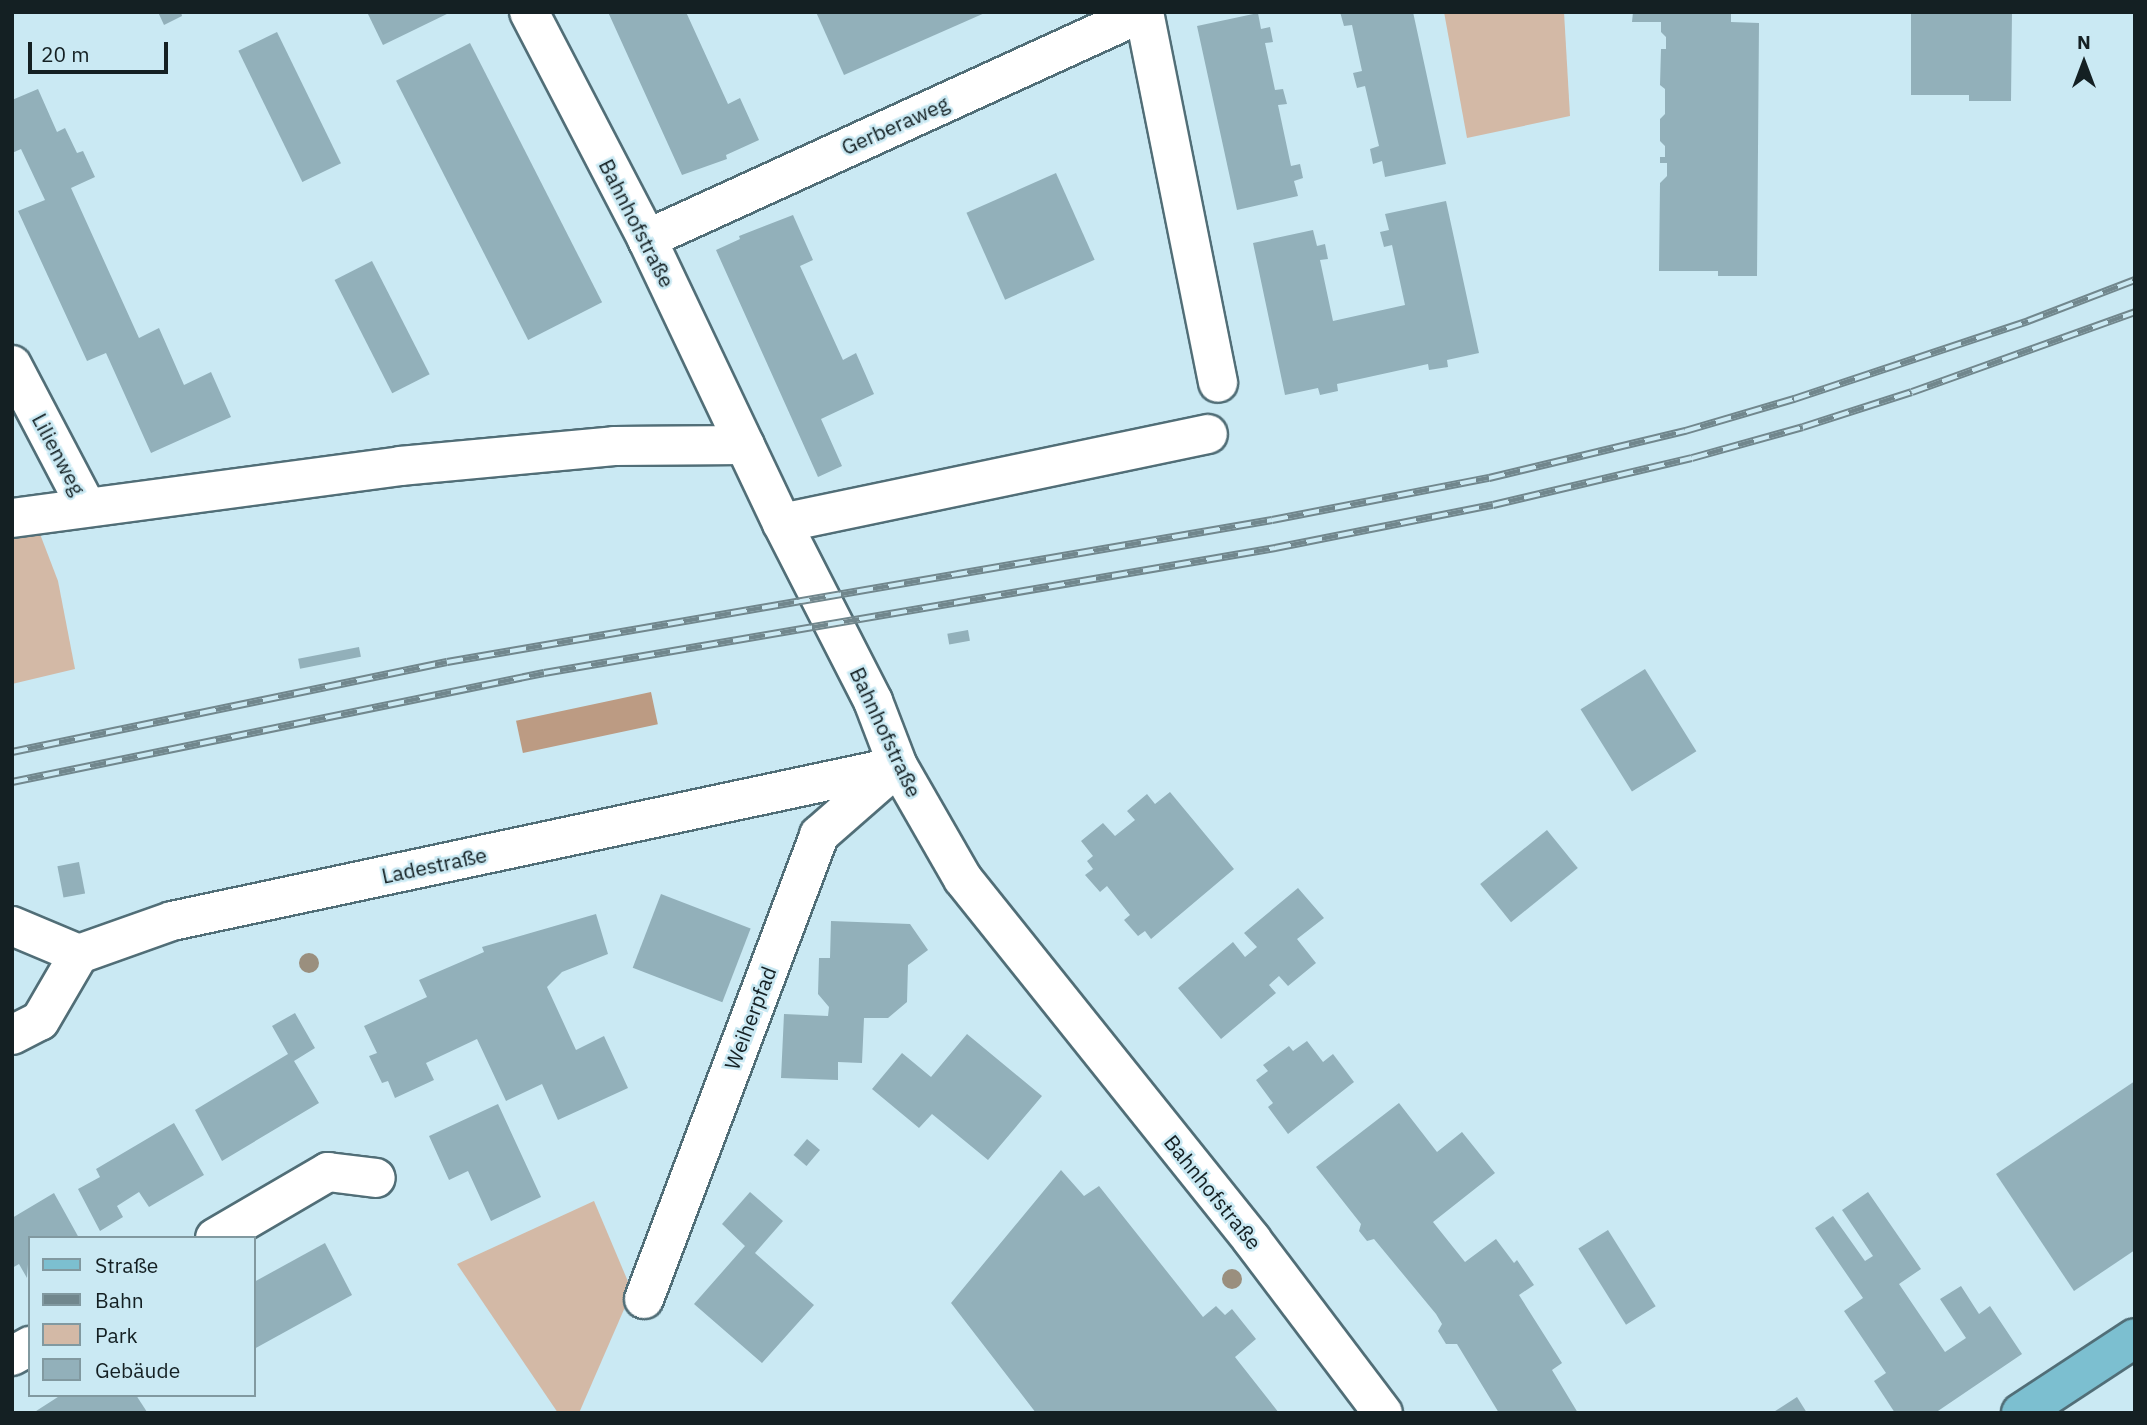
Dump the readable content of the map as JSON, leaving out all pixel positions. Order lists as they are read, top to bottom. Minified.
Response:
{"streets":{"street":["Gerberaweg","Bahnhofstraße","Lilienweg","Ladestraße","Weiherpfad"]},"crossings":[["Gerberaweg","Bahnhofstraße"],["Bahnhofstraße","Ladestraße"],["Bahnhofstraße","Weiherpfad"],["Ladestraße","Weiherpfad"]],"legend":["Straße","Bahn","Park","Gebäude"],"scale_bar":"20 m","north":"top"}
